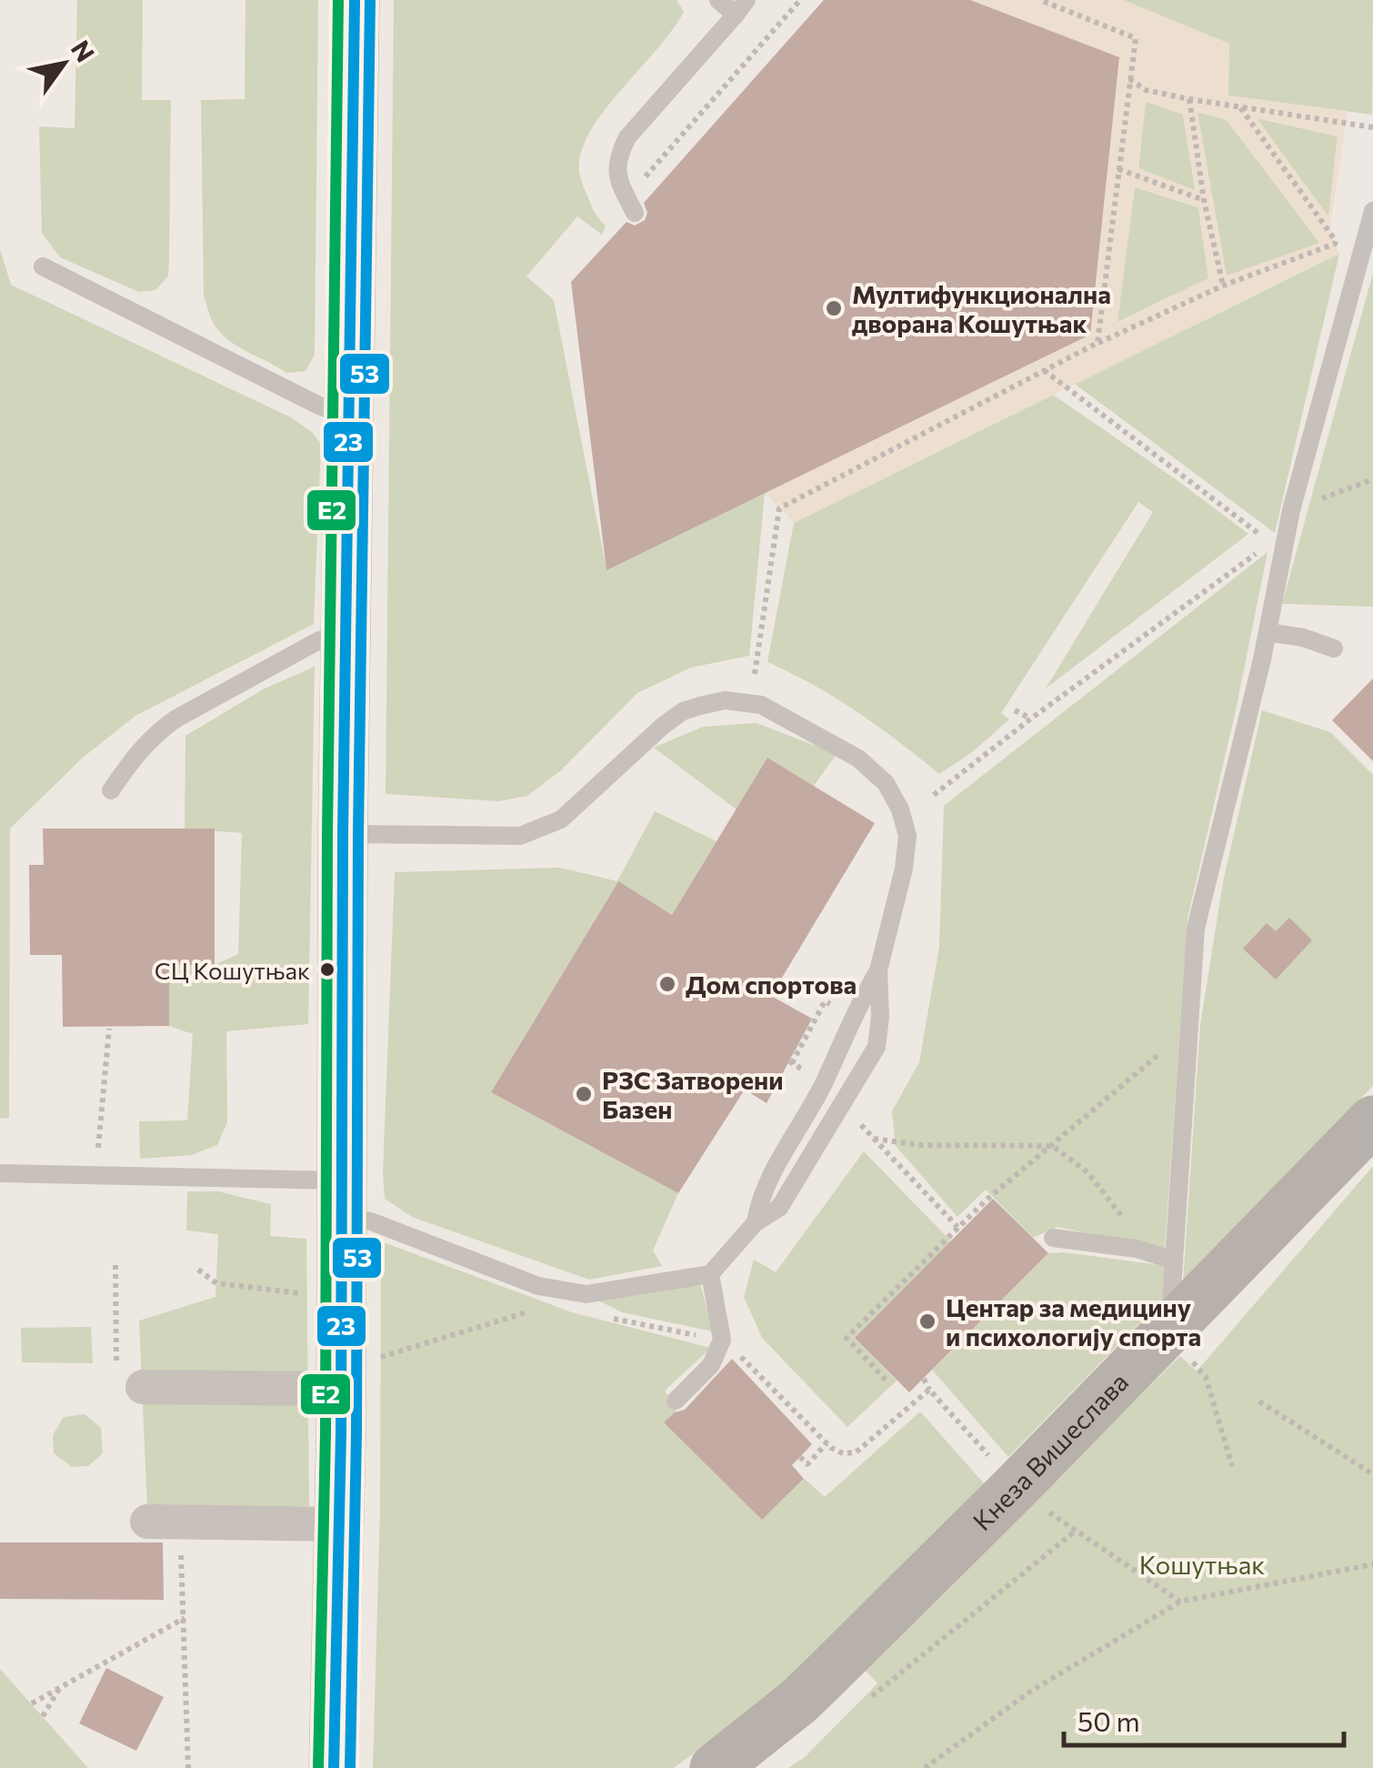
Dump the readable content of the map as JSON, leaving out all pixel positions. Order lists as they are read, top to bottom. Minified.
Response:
{"streets":{"main road":["Кнеза Вишеслава"]},"parks":["Кошутњак"],"places":["Мултифункционална дворана Кошутњак","СЦ Кошутњак","Дом спортова","РЗС Затворени Базен","Центар за медицину и психологију спорта"],"lines":["transit line 23","transit line 53","transit line E2"],"scale_bar":"50 m","north":"top right"}
